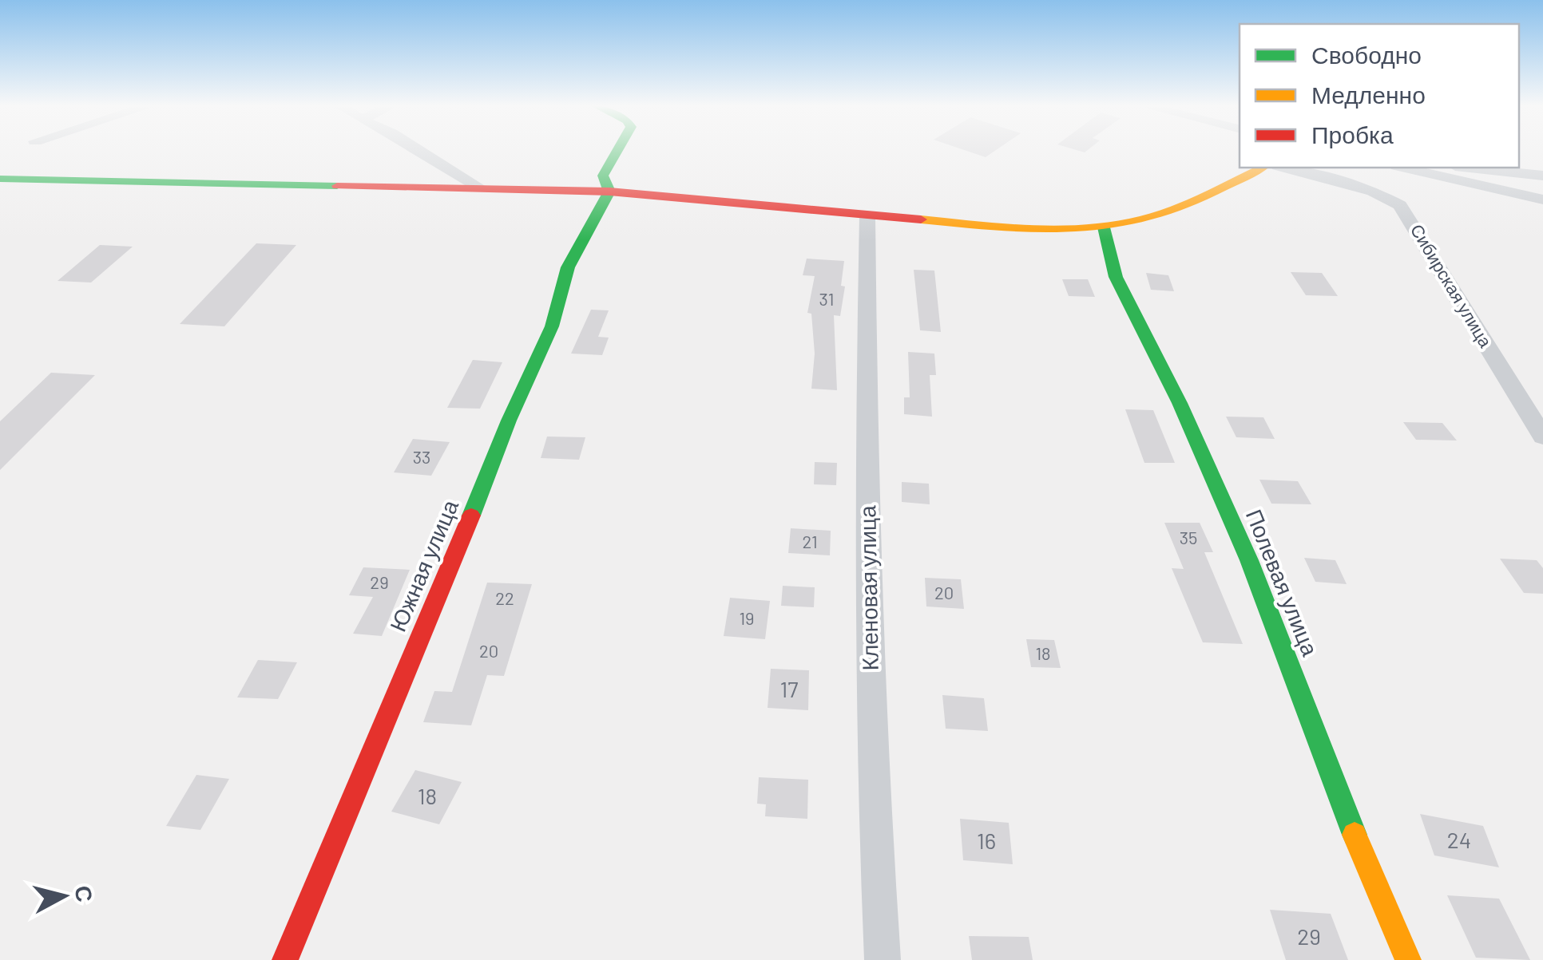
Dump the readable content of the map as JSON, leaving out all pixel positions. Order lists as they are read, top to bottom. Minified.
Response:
{"streets":{"street":["Сибирская улица","Южная улица","Полевая улица","Кленовая улица"]},"house_numbers":["31","33","35","21","29","20","22","19","20","18","17","18","24","16","29"],"legend":["Свободно","Медленно","Пробка"],"north":"right"}
